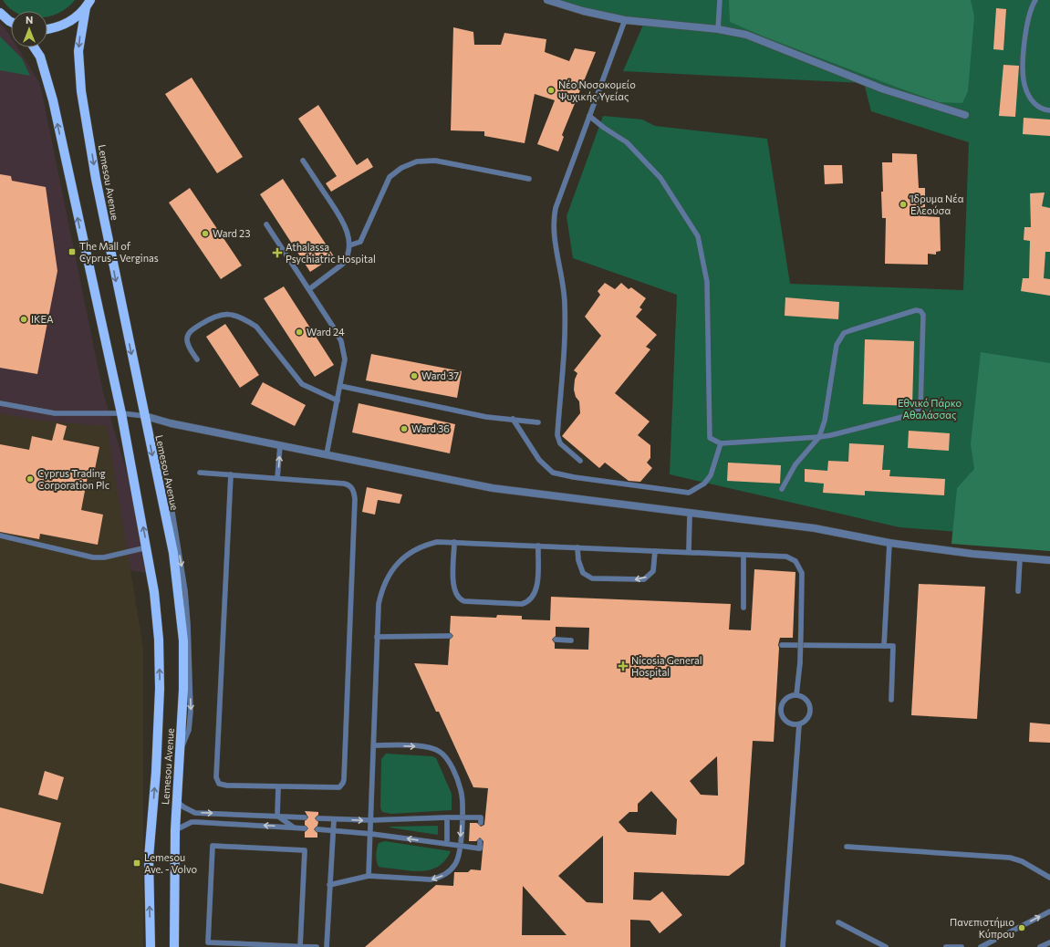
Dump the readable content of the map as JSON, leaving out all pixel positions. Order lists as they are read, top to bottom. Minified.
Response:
{"streets":{"main road":["Lemesou Avenue"]},"parks":["Εθνικό Πάρκο Αθαλάσσας"],"places":{"other":["Νέο Νοσοκομείο Ψυχικής Υγείας","Ίδρυμα Νέα Ελεούσα","Ward 23","IKEA","Ward 24","Ward 37","Ward 36","Cyprus Trading Corporation Plc","Πανεπιστήμιο Κύπρου"],"transit":["The Mall of Cyprus - Verginas","Lemesou Ave. - Volvo"],"health":["Athalassa Psychiatric Hospital","Nicosia General Hospital"]},"north":"top"}
